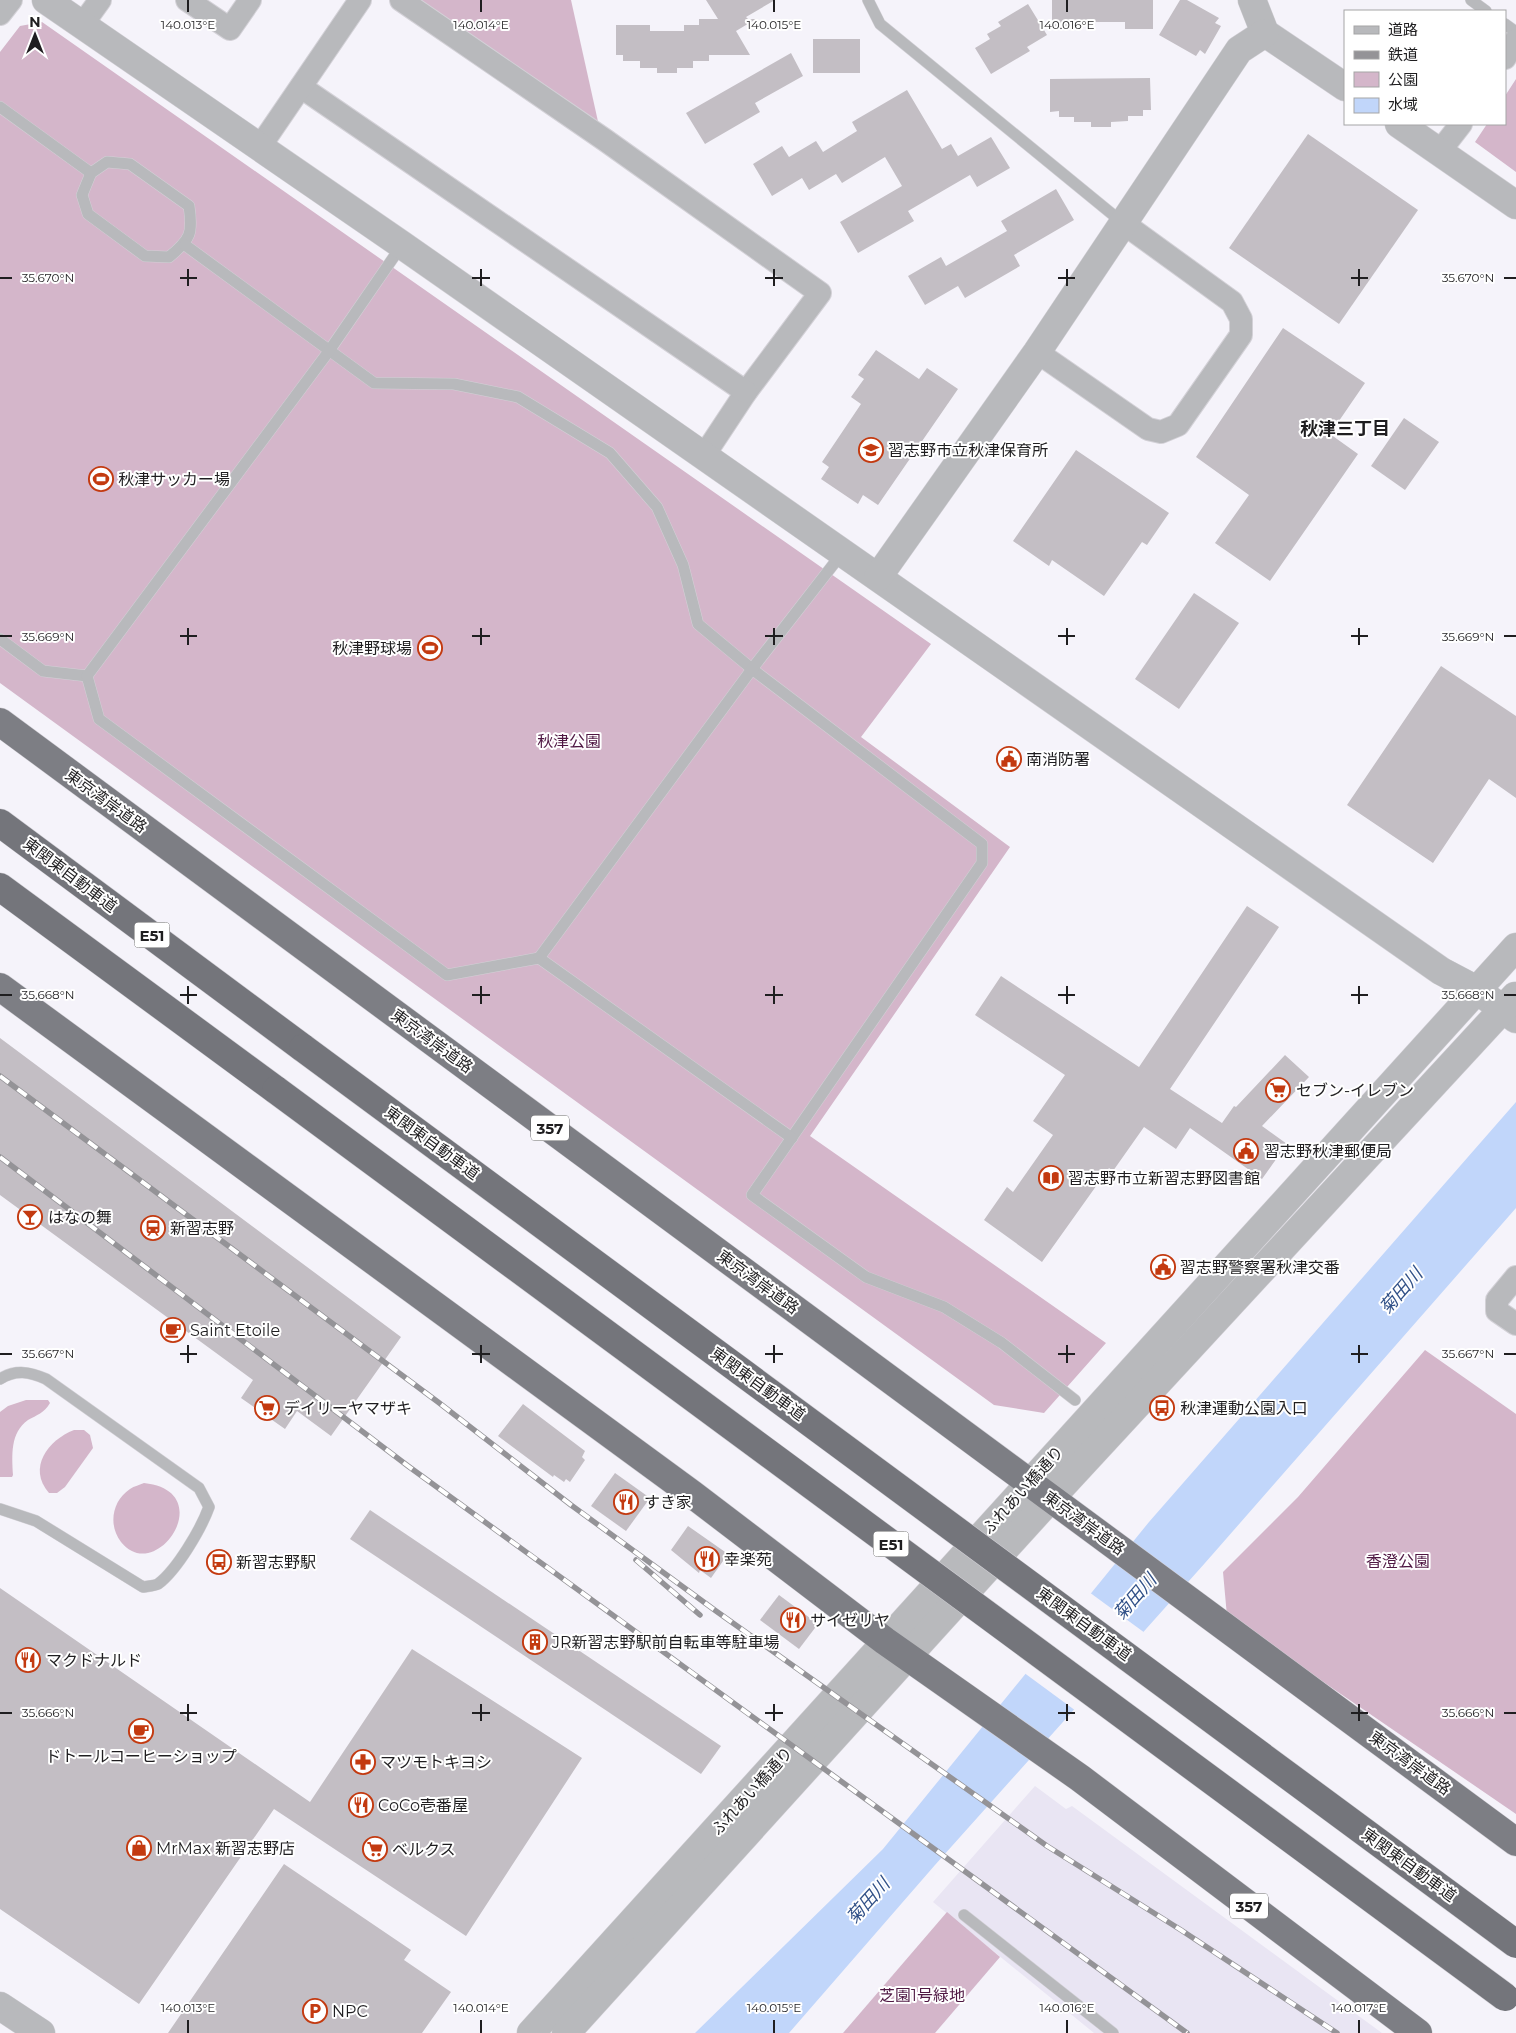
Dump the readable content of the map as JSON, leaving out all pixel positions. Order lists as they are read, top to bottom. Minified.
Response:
{"streets":{"highway":["東京湾岸道路","東関東自動車道","E51","357"],"street":["ふれあい橋通り"]},"crossings":[["東京湾岸道路","ふれあい橋通り"],["357","ふれあい橋通り"]],"districts":["秋津三丁目"],"water":["菊田川"],"parks":["秋津公園","香澄公園","芝園1号緑地"],"places":{"school or university":["習志野市立秋津保育所"],"sports":["秋津サッカー場","秋津野球場"],"public building":["南消防署","習志野秋津郵便局","習志野警察署秋津交番"],"supermarket":["セブン-イレブン","デイリーヤマザキ","ベルクス"],"library":["習志野市立新習志野図書館"],"bar":["はなの舞"],"station":["新習志野"],"cafe":["Saint Etoile","ドトールコーヒーショップ"],"bus stop":["秋津運動公園入口","新習志野駅"],"restaurant":["すき家","幸楽苑","サイゼリヤ","マクドナルド","CoCo壱番屋"],"building":["JR新習志野駅前自転車等駐車場"],"pharmacy":["マツモトキヨシ"],"shop":["MrMax 新習志野店"],"parking":["NPC"]},"legend":["道路","鉄道","公園","水域"],"north":"top","coordinates":["140.013°E","140.014°E","140.015°E","140.016°E","35.670°N","35.669°N","35.668°N","35.667°N","35.666°N","140.017°E"]}
